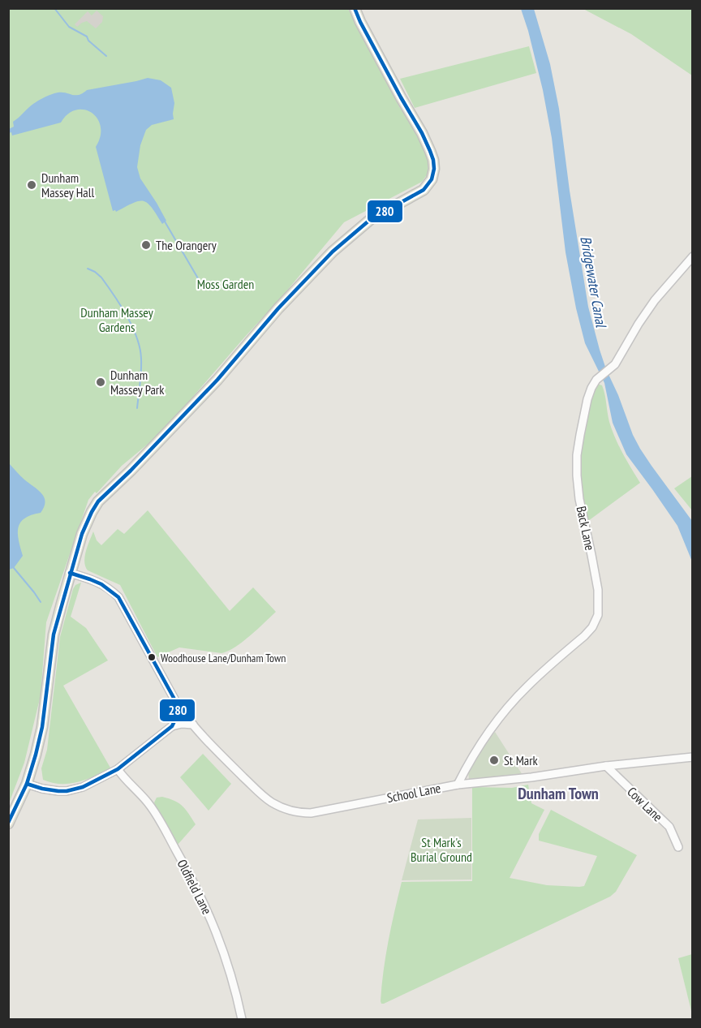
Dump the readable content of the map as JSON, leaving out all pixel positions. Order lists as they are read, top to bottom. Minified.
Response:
{"streets":{"street":["Back Lane","School Lane","Cow Lane","Oldfield Lane"]},"crossings":[["Back Lane","School Lane"],["School Lane","Cow Lane"]],"districts":["Dunham Town"],"water":["Bridgewater Canal"],"parks":["Moss Garden","Dunham Massey Gardens","St Mark's Burial Ground"],"places":["Dunham Massey Hall","The Orangery","Dunham Massey Park","Woodhouse Lane/Dunham Town","St Mark"],"lines":["transit line 280"]}
